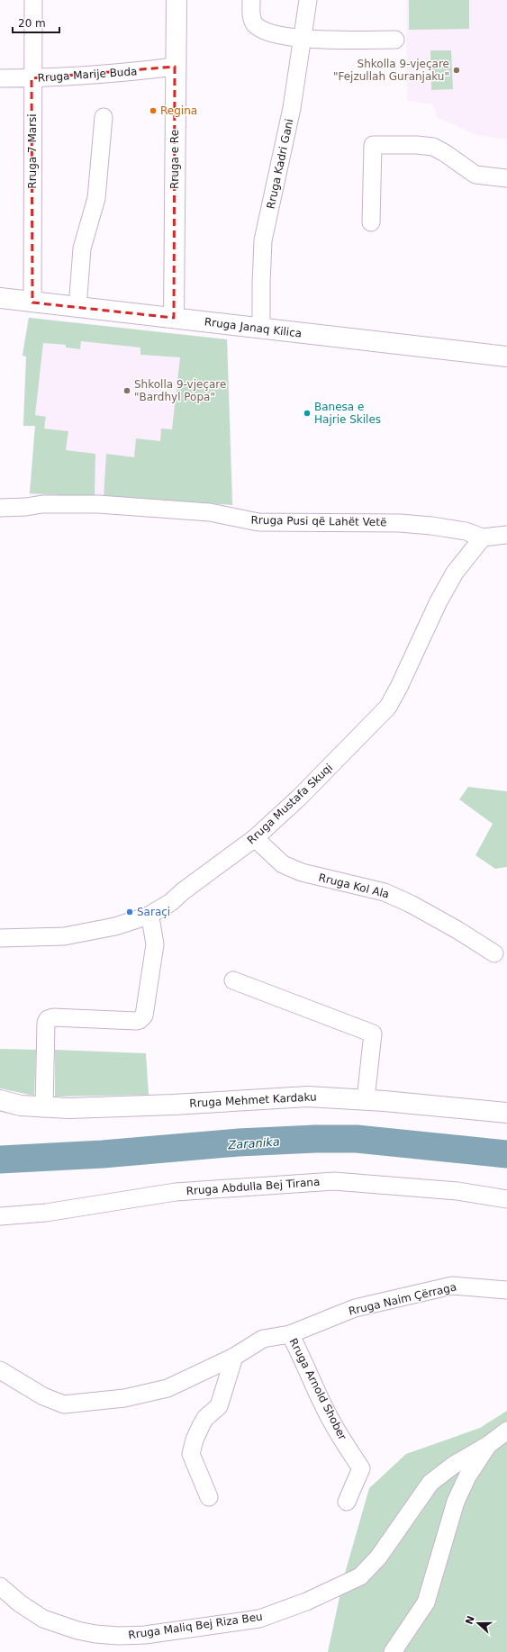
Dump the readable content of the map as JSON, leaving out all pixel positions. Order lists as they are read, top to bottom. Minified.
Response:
{"streets":{"street":["Rruga Marije Buda","Rruga 7 Marsi","Rruga e Re","Rruga Kadri Gani","Rruga Janaq Kilica","Rruga Pusi që Lahët Vetë","Rruga Mustafa Skuqi","Rruga Kol Ala","Rruga Mehmet Kardaku","Rruga Abdulla Bej Tirana","Rruga Naim Çërraga","Rruga Arnold Shober","Rruga Maliq Bej Riza Beu"]},"crossings":[["Rruga Marije Buda","Rruga 7 Marsi"],["Rruga Marije Buda","Rruga e Re"],["Rruga 7 Marsi","Rruga Janaq Kilica"],["Rruga e Re","Rruga Janaq Kilica"],["Rruga Kadri Gani","Rruga Janaq Kilica"],["Rruga Pusi që Lahët Vetë","Rruga Mustafa Skuqi"],["Rruga Mustafa Skuqi","Rruga Kol Ala"],["Rruga Naim Çërraga","Rruga Arnold Shober"]],"water":["Zaranika"],"places":["Shkolla 9-vjeçare \"Fejzullah Guranjaku\"","Regina","Shkolla 9-vjeçare \"Bardhyl Popa\"","Banesa e Hajrie Skiles","Saraçi"],"scale_bar":"20 m","north":"left"}
